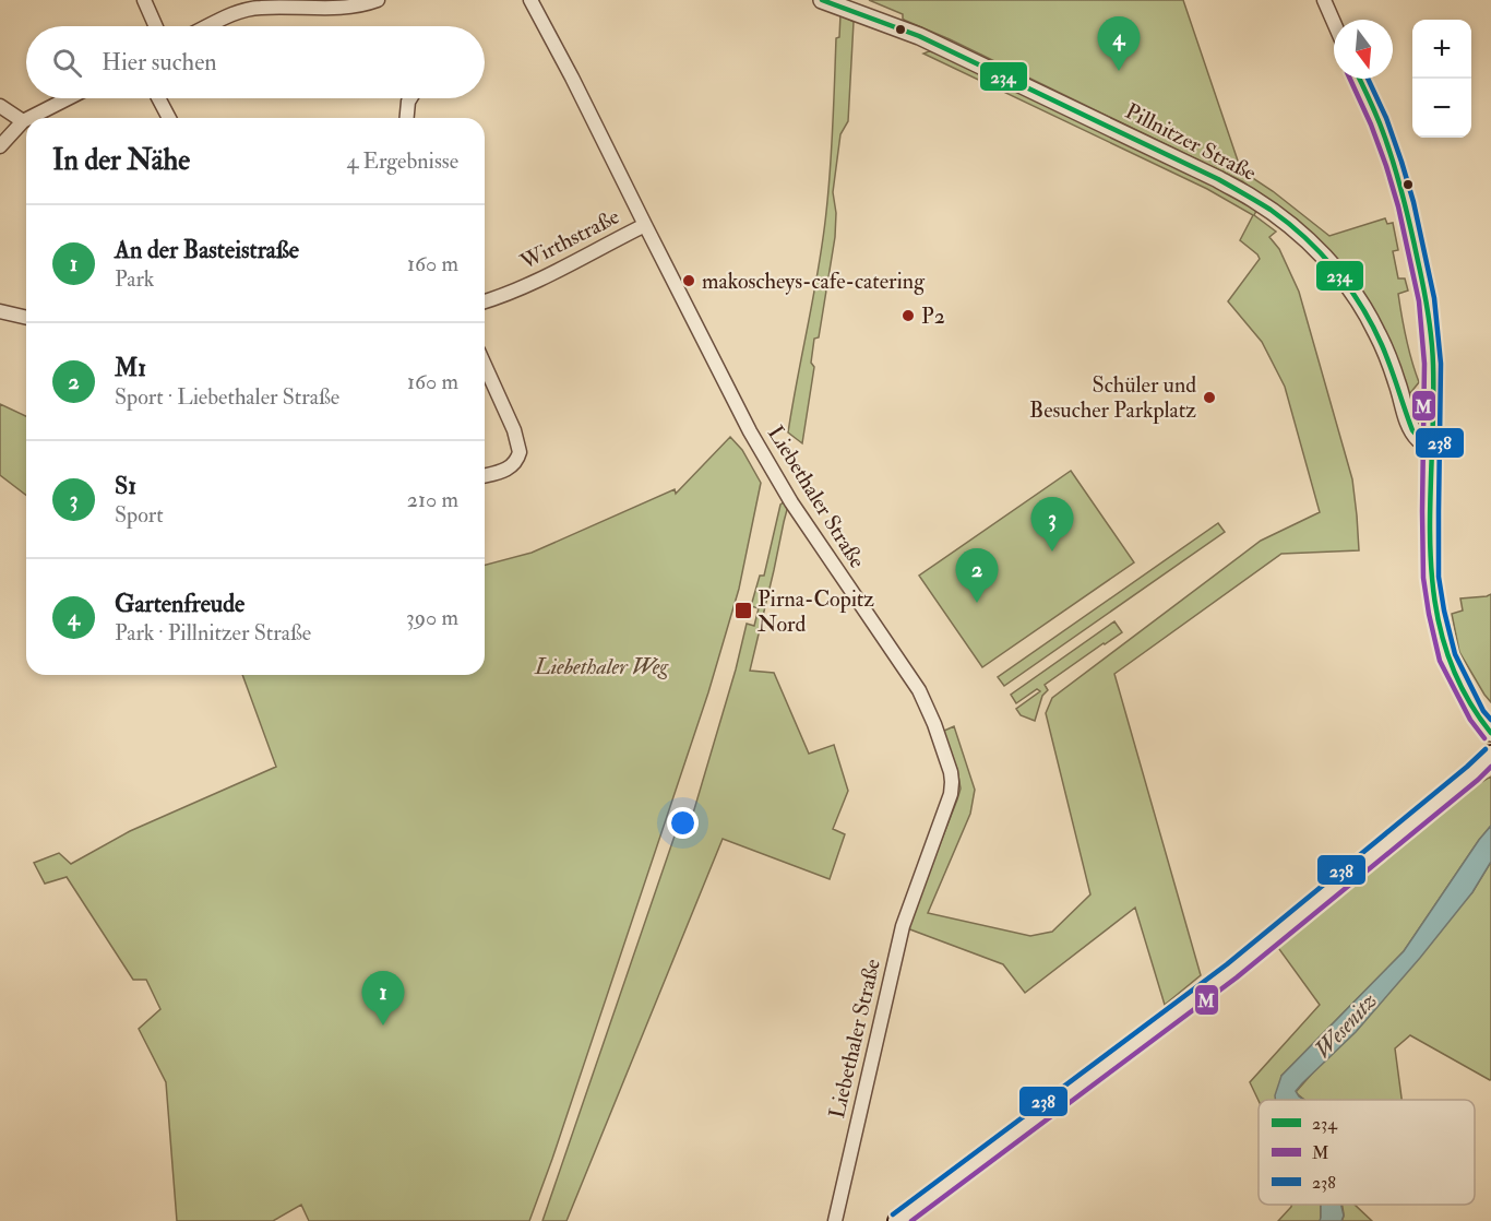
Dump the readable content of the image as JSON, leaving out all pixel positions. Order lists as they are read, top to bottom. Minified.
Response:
{"streets":{"street":["Pillnitzer Straße","Wirthstraße","Liebethaler Straße"]},"crossings":[["Wirthstraße","Liebethaler Straße"]],"water":["Wesenitz"],"parks":["Liebethaler Weg"],"places":{"other":["makoscheys-cafe-catering","P2","Schüler und Besucher Parkplatz"],"transit":["Pirna-Copitz Nord"]},"lines":["transit line 234","transit line M","transit line 238"],"legend":["234","M","238"],"north":"bottom","page":{"pins":["4","3","2","1"],"map_buttons":["+","−"],"search":"Hier suchen","heading":["In der Nähe","4 Ergebnisse"],"list":[{"mark":"1","name":"An der Basteistraße","note":"Park","value":"160 m"},{"mark":"2","name":"M1","note":"Sport · Liebethaler Straße","value":"160 m"},{"mark":"3","name":"S1","note":"Sport","value":"210 m"},{"mark":"4","name":"Gartenfreude","note":"Park · Pillnitzer Straße","value":"390 m"}]}}
